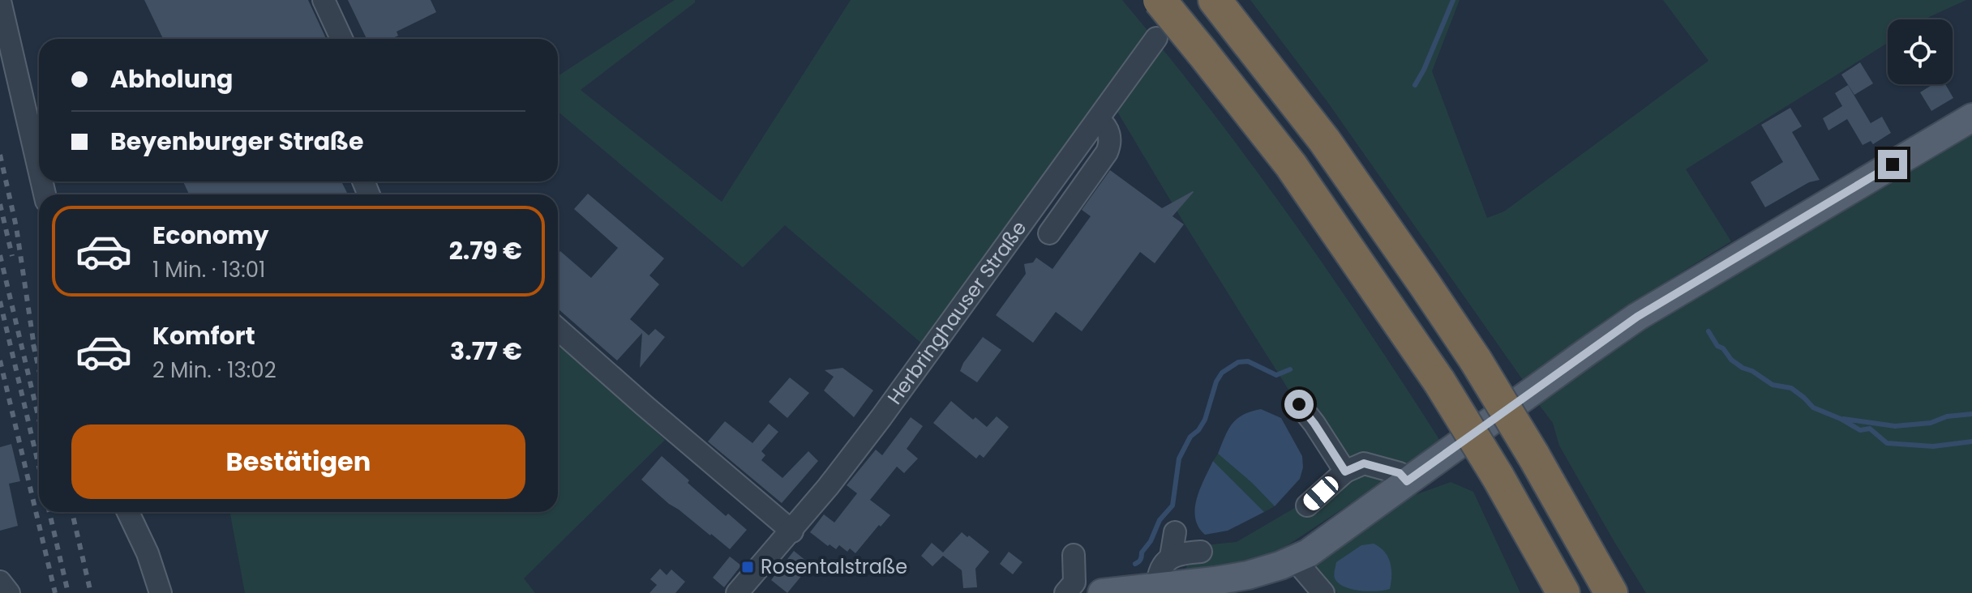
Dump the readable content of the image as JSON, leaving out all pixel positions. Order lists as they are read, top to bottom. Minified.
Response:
{"streets":{"street":["Herbringhauser Straße"]},"places":{"transit":["Rosentalstraße"]},"page":{"banner":["Abholung","Beyenburger Straße"],"list":[{"name":"Economy","note":"1 Min. · 13:01","value":"2.79 €"},{"name":"Komfort","note":"2 Min. · 13:02","value":"3.77 €"}],"buttons":"Bestätigen"}}
